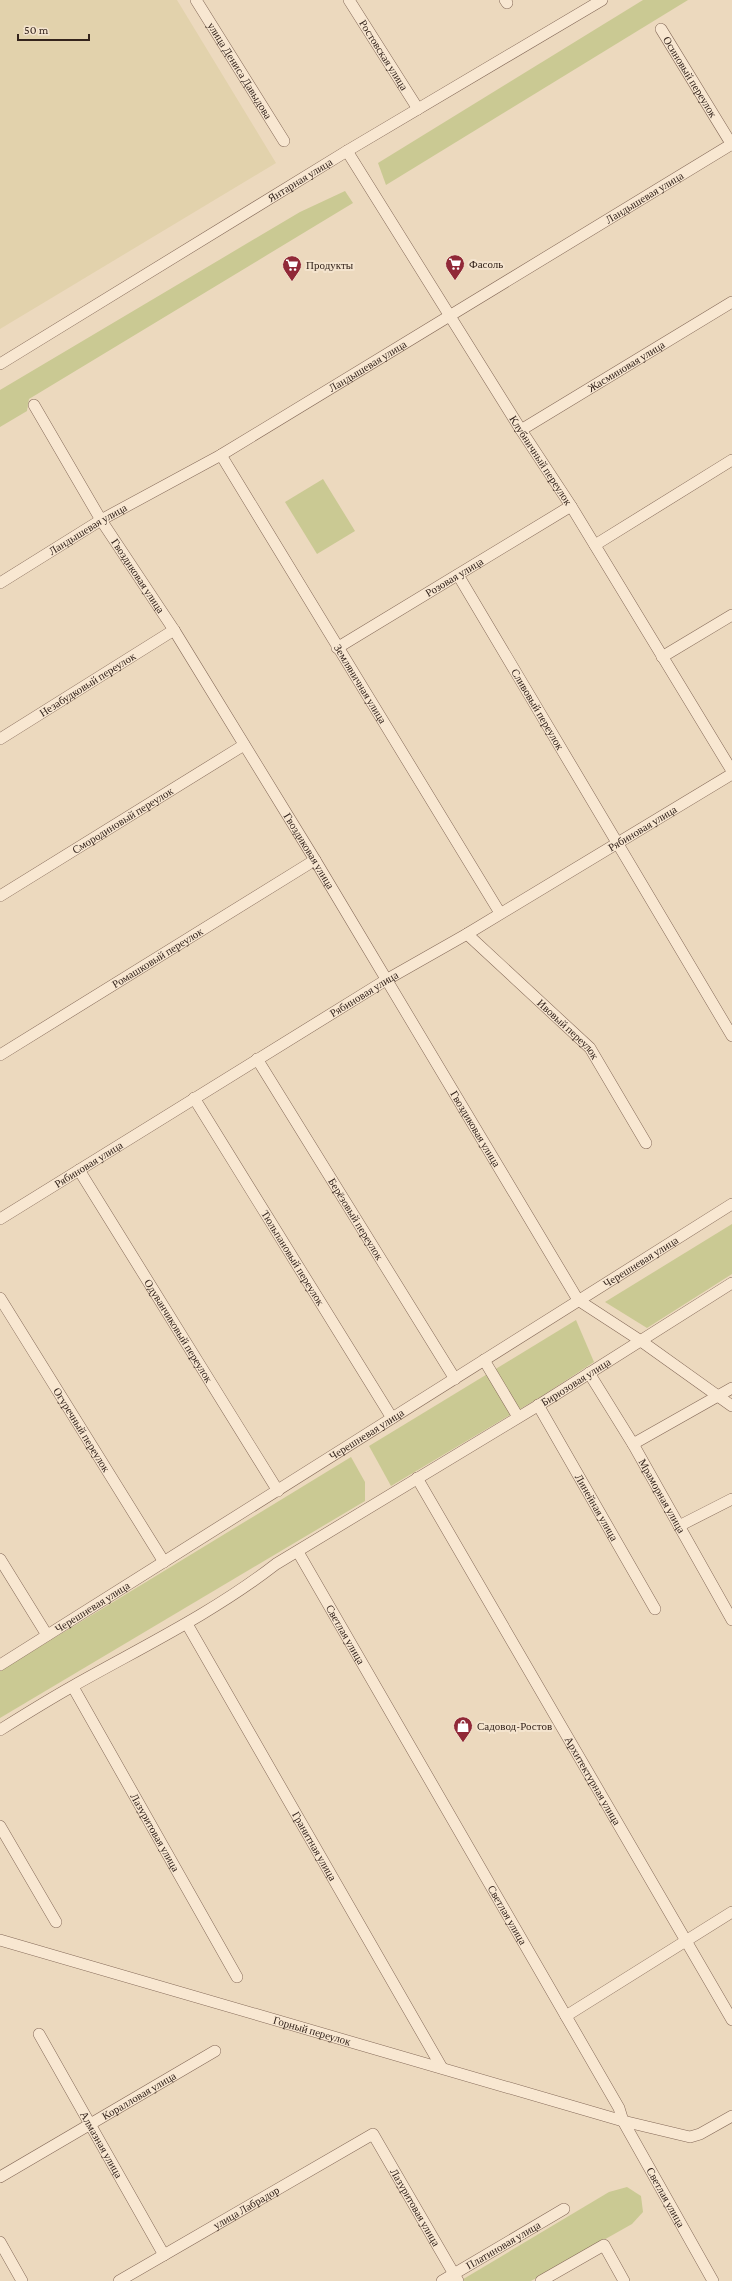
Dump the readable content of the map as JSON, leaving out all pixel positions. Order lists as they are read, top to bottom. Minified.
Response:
{"streets":{"street":["Ростовская улица","улица Дениса Давыдова","Осиновый переулок","Янтарная улица","Ландышевая улица","Жасминовая улица","Клубничный переулок","Гвоздиковая улица","Розовая улица","Незабудковый переулок","Земляничная улица","Сливовый переулок","Смородиновый переулок","Рябиновая улица","Ромашковый переулок","Ивовый переулок","Берёзовый переулок","Тюльпановый переулок","Черешневая улица","Одуванчиковый переулок","Бирюзовая улица","Огуречный переулок","Мраморная улица","Линейная улица","Светлая улица","Архитектурная улица","Лазуритовая улица","Гранитная улица","Горный переулок","Коралловая улица","Алмазная улица","улица Лабрадор","Платиновая улица"]},"crossings":[["Ростовская улица","Янтарная улица"],["Осиновый переулок","Ландышевая улица"],["Янтарная улица","Клубничный переулок"],["Ландышевая улица","Клубничный переулок"],["Ландышевая улица","Гвоздиковая улица"],["Ландышевая улица","Земляничная улица"],["Жасминовая улица","Клубничный переулок"],["Клубничный переулок","Розовая улица"],["Клубничный переулок","Рябиновая улица"],["Гвоздиковая улица","Незабудковый переулок"],["Гвоздиковая улица","Смородиновый переулок"],["Гвоздиковая улица","Рябиновая улица"],["Гвоздиковая улица","Ромашковый переулок"],["Гвоздиковая улица","Черешневая улица"],["Розовая улица","Земляничная улица"],["Розовая улица","Сливовый переулок"],["Земляничная улица","Рябиновая улица"],["Сливовый переулок","Рябиновая улица"],["Рябиновая улица","Ивовый переулок"],["Рябиновая улица","Берёзовый переулок"],["Рябиновая улица","Тюльпановый переулок"],["Рябиновая улица","Одуванчиковый переулок"],["Берёзовый переулок","Черешневая улица"],["Тюльпановый переулок","Черешневая улица"],["Черешневая улица","Одуванчиковый переулок"],["Черешневая улица","Огуречный переулок"],["Бирюзовая улица","Мраморная улица"],["Бирюзовая улица","Линейная улица"],["Бирюзовая улица","Светлая улица"],["Бирюзовая улица","Архитектурная улица"],["Бирюзовая улица","Лазуритовая улица"],["Бирюзовая улица","Гранитная улица"],["Светлая улица","Горный переулок"],["Лазуритовая улица","улица Лабрадор"],["Лазуритовая улица","Платиновая улица"],["Гранитная улица","Горный переулок"],["Коралловая улица","Алмазная улица"],["Алмазная улица","улица Лабрадор"]],"places":{"supermarket":["Фасоль","Продукты"],"shop":["Садовод-Ростов"]},"scale_bar":"50 m"}
